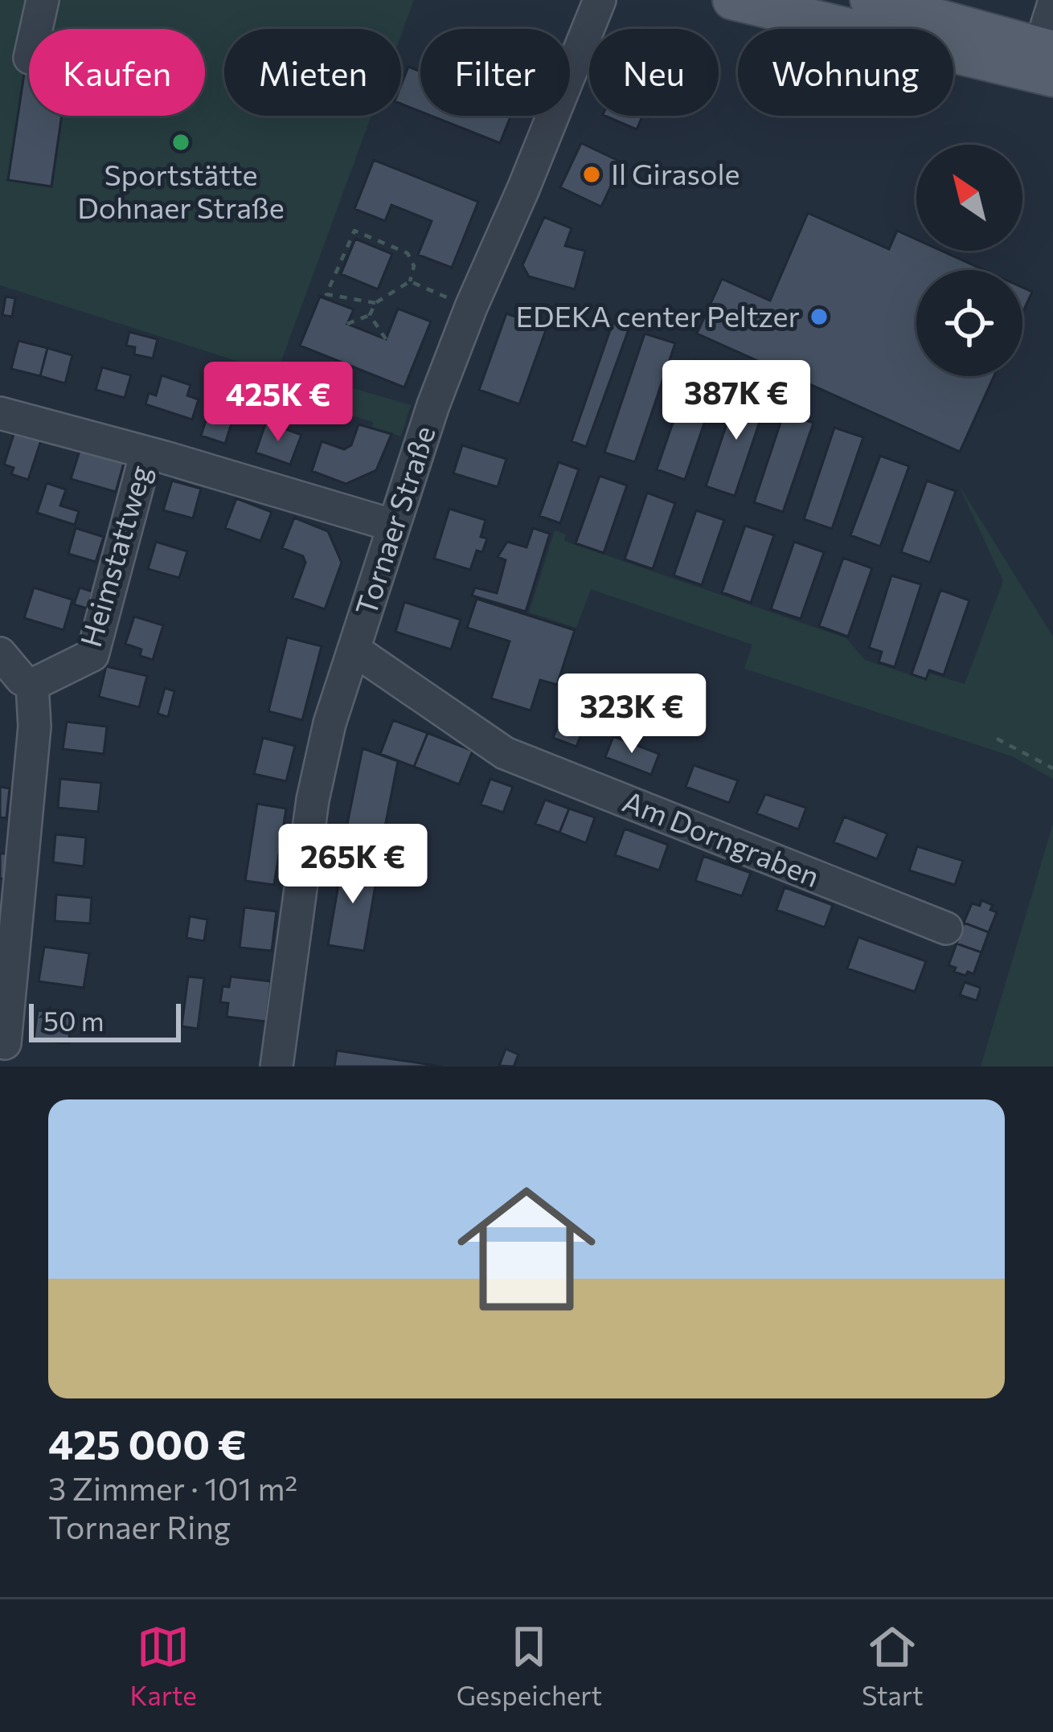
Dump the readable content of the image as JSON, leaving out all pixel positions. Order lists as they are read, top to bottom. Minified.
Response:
{"streets":{"street":["Tornaer Straße","Heimstattweg","Am Dorngraben"]},"crossings":[["Tornaer Straße","Am Dorngraben"]],"places":["Sportstätte Dohnaer Straße","Il Girasole","EDEKA center Peltzer"],"scale_bar":"50 m","north":"top left","page":{"chip":["Kaufen","Mieten","Filter","Neu","Wohnung"],"price":["387K €","425K €","323K €","265K €"],"scale":"50 m","list":[{"name":"425 000 €","note":"3 Zimmer · 101 m² · Tornaer Ring"}],"tabs":["Karte","Gespeichert","Start"]}}
